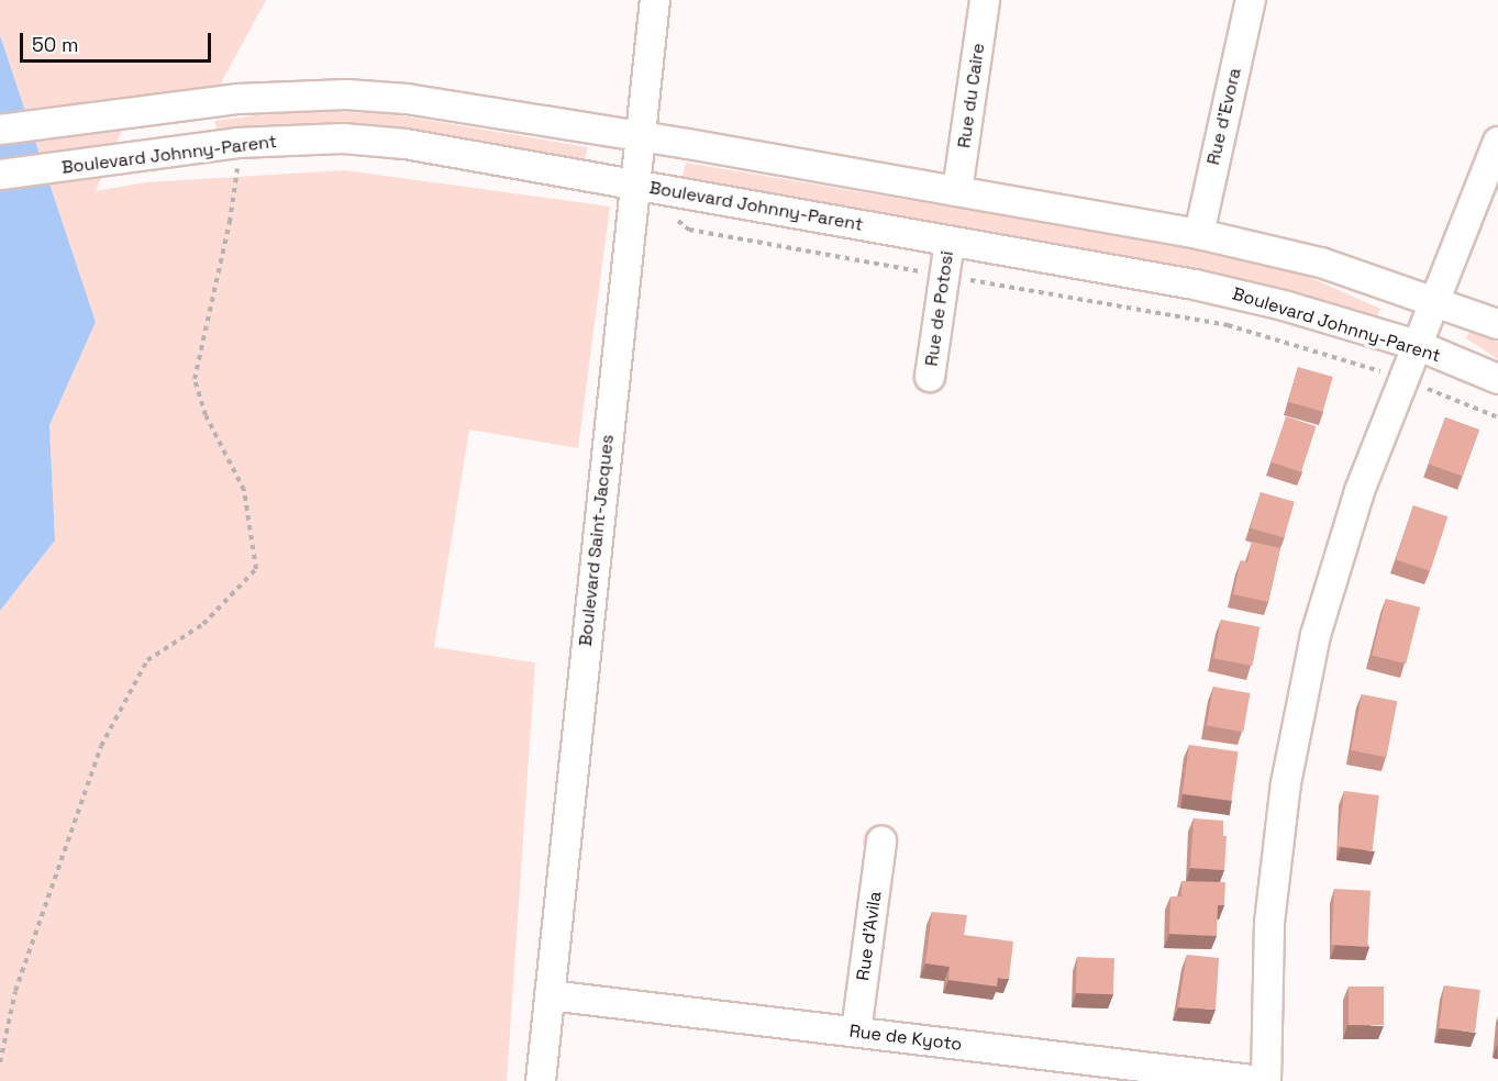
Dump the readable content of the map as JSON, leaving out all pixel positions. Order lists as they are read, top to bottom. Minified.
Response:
{"streets":{"street":["Rue du Caire","Rue d'Evora","Boulevard Johnny-Parent","Rue de Potosi","Boulevard Saint-Jacques","Rue d'Avila","Rue de Kyoto"]},"crossings":[["Boulevard Johnny-Parent","Rue de Potosi"],["Boulevard Johnny-Parent","Boulevard Saint-Jacques"],["Boulevard Saint-Jacques","Rue de Kyoto"],["Rue d'Avila","Rue de Kyoto"]],"scale_bar":"50 m"}
